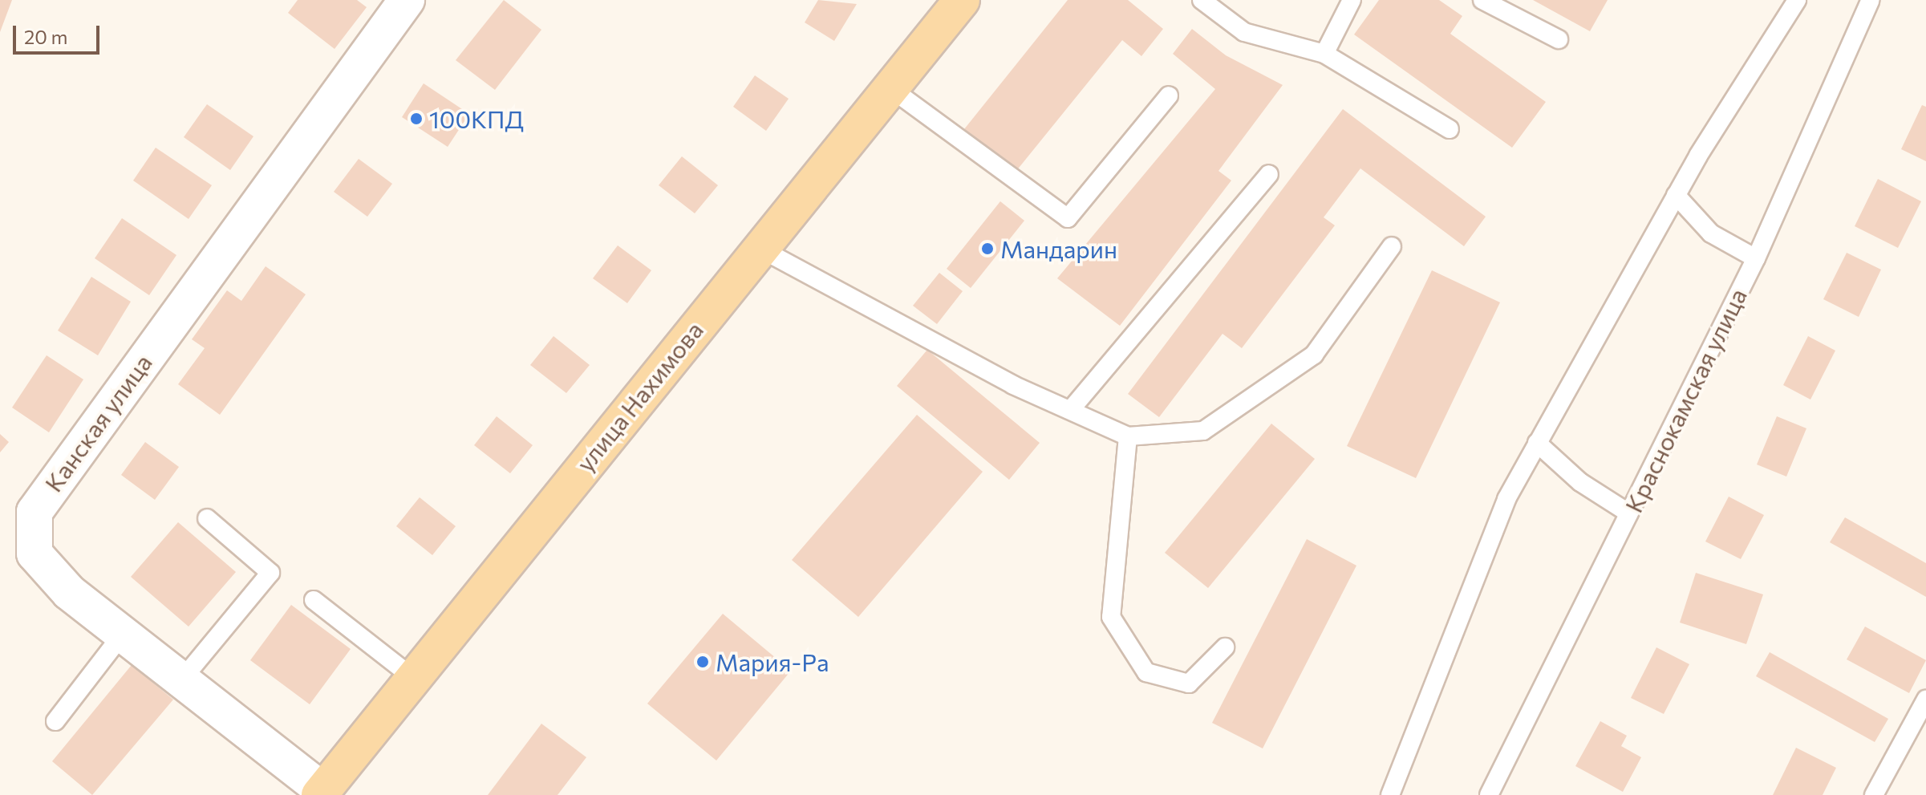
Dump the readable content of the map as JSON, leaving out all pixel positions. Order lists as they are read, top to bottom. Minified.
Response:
{"streets":{"main road":["улица Нахимова"],"street":["Канская улица"],"lane":["Краснокамская улица"]},"crossings":[["улица Нахимова","Канская улица"]],"places":["100КПД","Мандарин","Мария-Ра"],"scale_bar":"20 m"}
